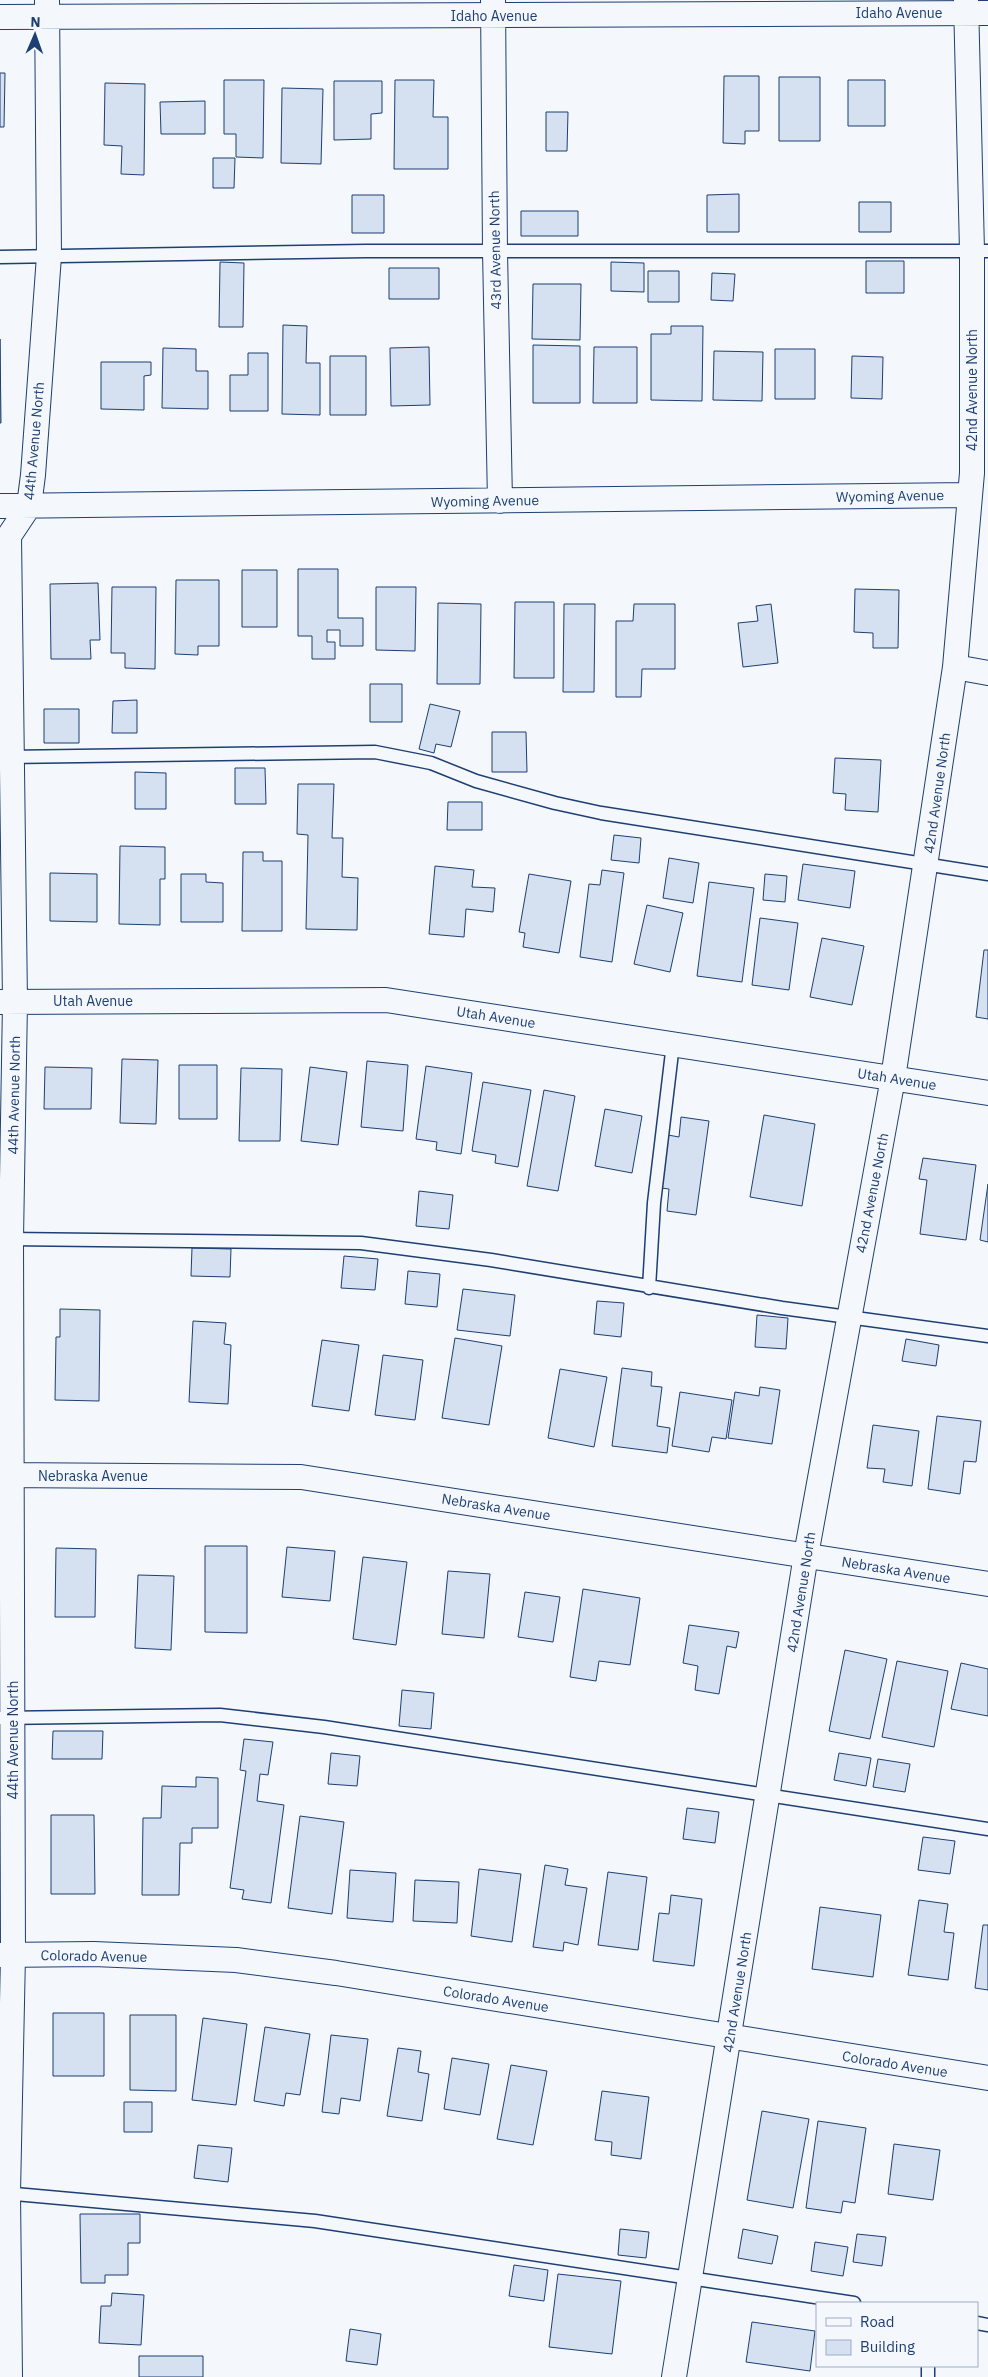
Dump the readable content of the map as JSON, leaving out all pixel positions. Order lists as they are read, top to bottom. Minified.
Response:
{"streets":{"street":["Idaho Avenue","43rd Avenue North","42nd Avenue North","44th Avenue North","Wyoming Avenue","Utah Avenue","Nebraska Avenue","Colorado Avenue"]},"crossings":[["Idaho Avenue","43rd Avenue North"],["Idaho Avenue","42nd Avenue North"],["Idaho Avenue","44th Avenue North"],["43rd Avenue North","Wyoming Avenue"],["42nd Avenue North","Wyoming Avenue"],["42nd Avenue North","Utah Avenue"],["42nd Avenue North","Nebraska Avenue"],["42nd Avenue North","Colorado Avenue"],["44th Avenue North","Wyoming Avenue"],["44th Avenue North","Utah Avenue"],["44th Avenue North","Nebraska Avenue"],["44th Avenue North","Colorado Avenue"]],"legend":["Road","Building"],"north":"top"}
